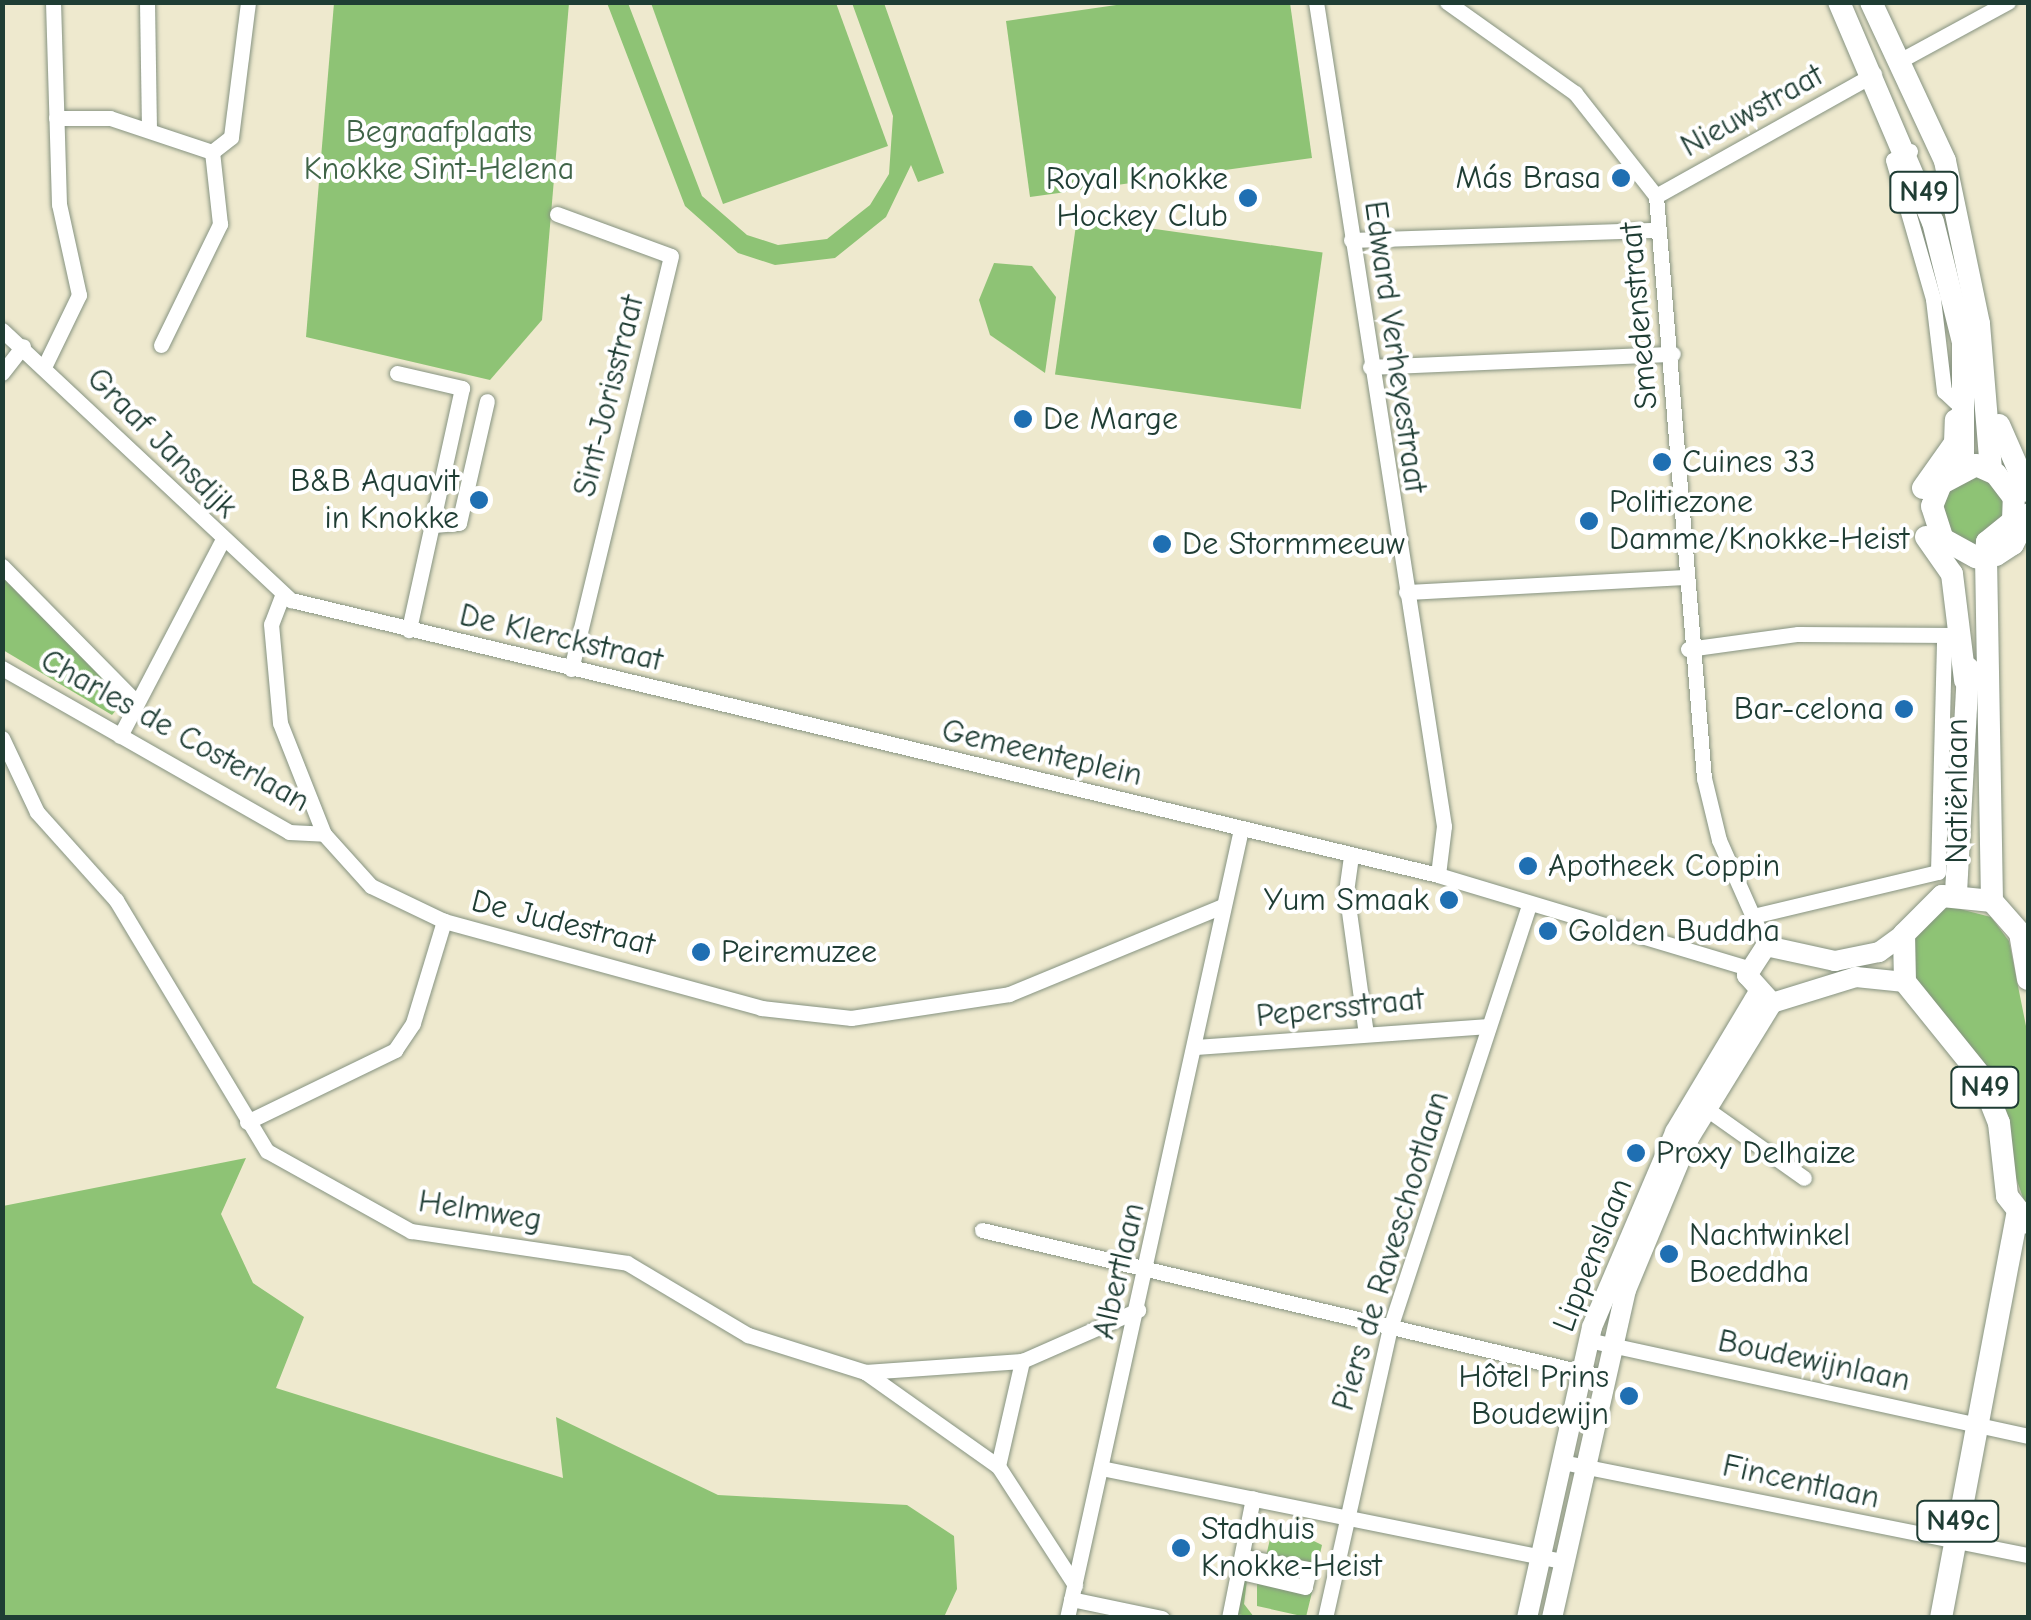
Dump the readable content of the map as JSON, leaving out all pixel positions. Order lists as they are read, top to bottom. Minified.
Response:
{"streets":{"main road":["N49","Natiënlaan","Lippenslaan","N49c"],"street":["Nieuwstraat","Smedenstraat","Edward Verheyestraat","Sint-Jorisstraat","Graaf Jansdijk","De Klerckstraat","Charles de Costerlaan","Gemeenteplein","De Judestraat","Pepersstraat","Helmweg","Piers de Raveschootlaan","Albertlaan","Boudewijnlaan","Fincentlaan"]},"crossings":[["Nieuwstraat","N49"],["Nieuwstraat","Smedenstraat"],["N49","Natiënlaan"],["N49","N49c"],["Edward Verheyestraat","Gemeenteplein"],["Sint-Jorisstraat","De Klerckstraat"],["Graaf Jansdijk","De Klerckstraat"],["Graaf Jansdijk","De Judestraat"],["De Klerckstraat","Gemeenteplein"],["De Klerckstraat","De Judestraat"],["Charles de Costerlaan","De Judestraat"],["Gemeenteplein","Piers de Raveschootlaan"],["De Judestraat","Albertlaan"],["Pepersstraat","Piers de Raveschootlaan"],["Pepersstraat","Albertlaan"],["Helmweg","Albertlaan"],["Lippenslaan","Boudewijnlaan"],["Lippenslaan","Fincentlaan"],["Boudewijnlaan","N49c"],["Fincentlaan","N49c"]],"parks":["Begraafplaats Knokke Sint-Helena"],"places":["Más Brasa","Royal Knokke Hockey Club","De Marge","Cuines 33","B&B Aquavit in Knokke","Politiezone Damme/Knokke-Heist","De Stormmeeuw","Bar-celona","Apotheek Coppin","Yum Smaak","Golden Buddha","Peiremuzee","Proxy Delhaize","Nachtwinkel Boeddha","Hôtel Prins Boudewijn","Stadhuis Knokke-Heist"]}
